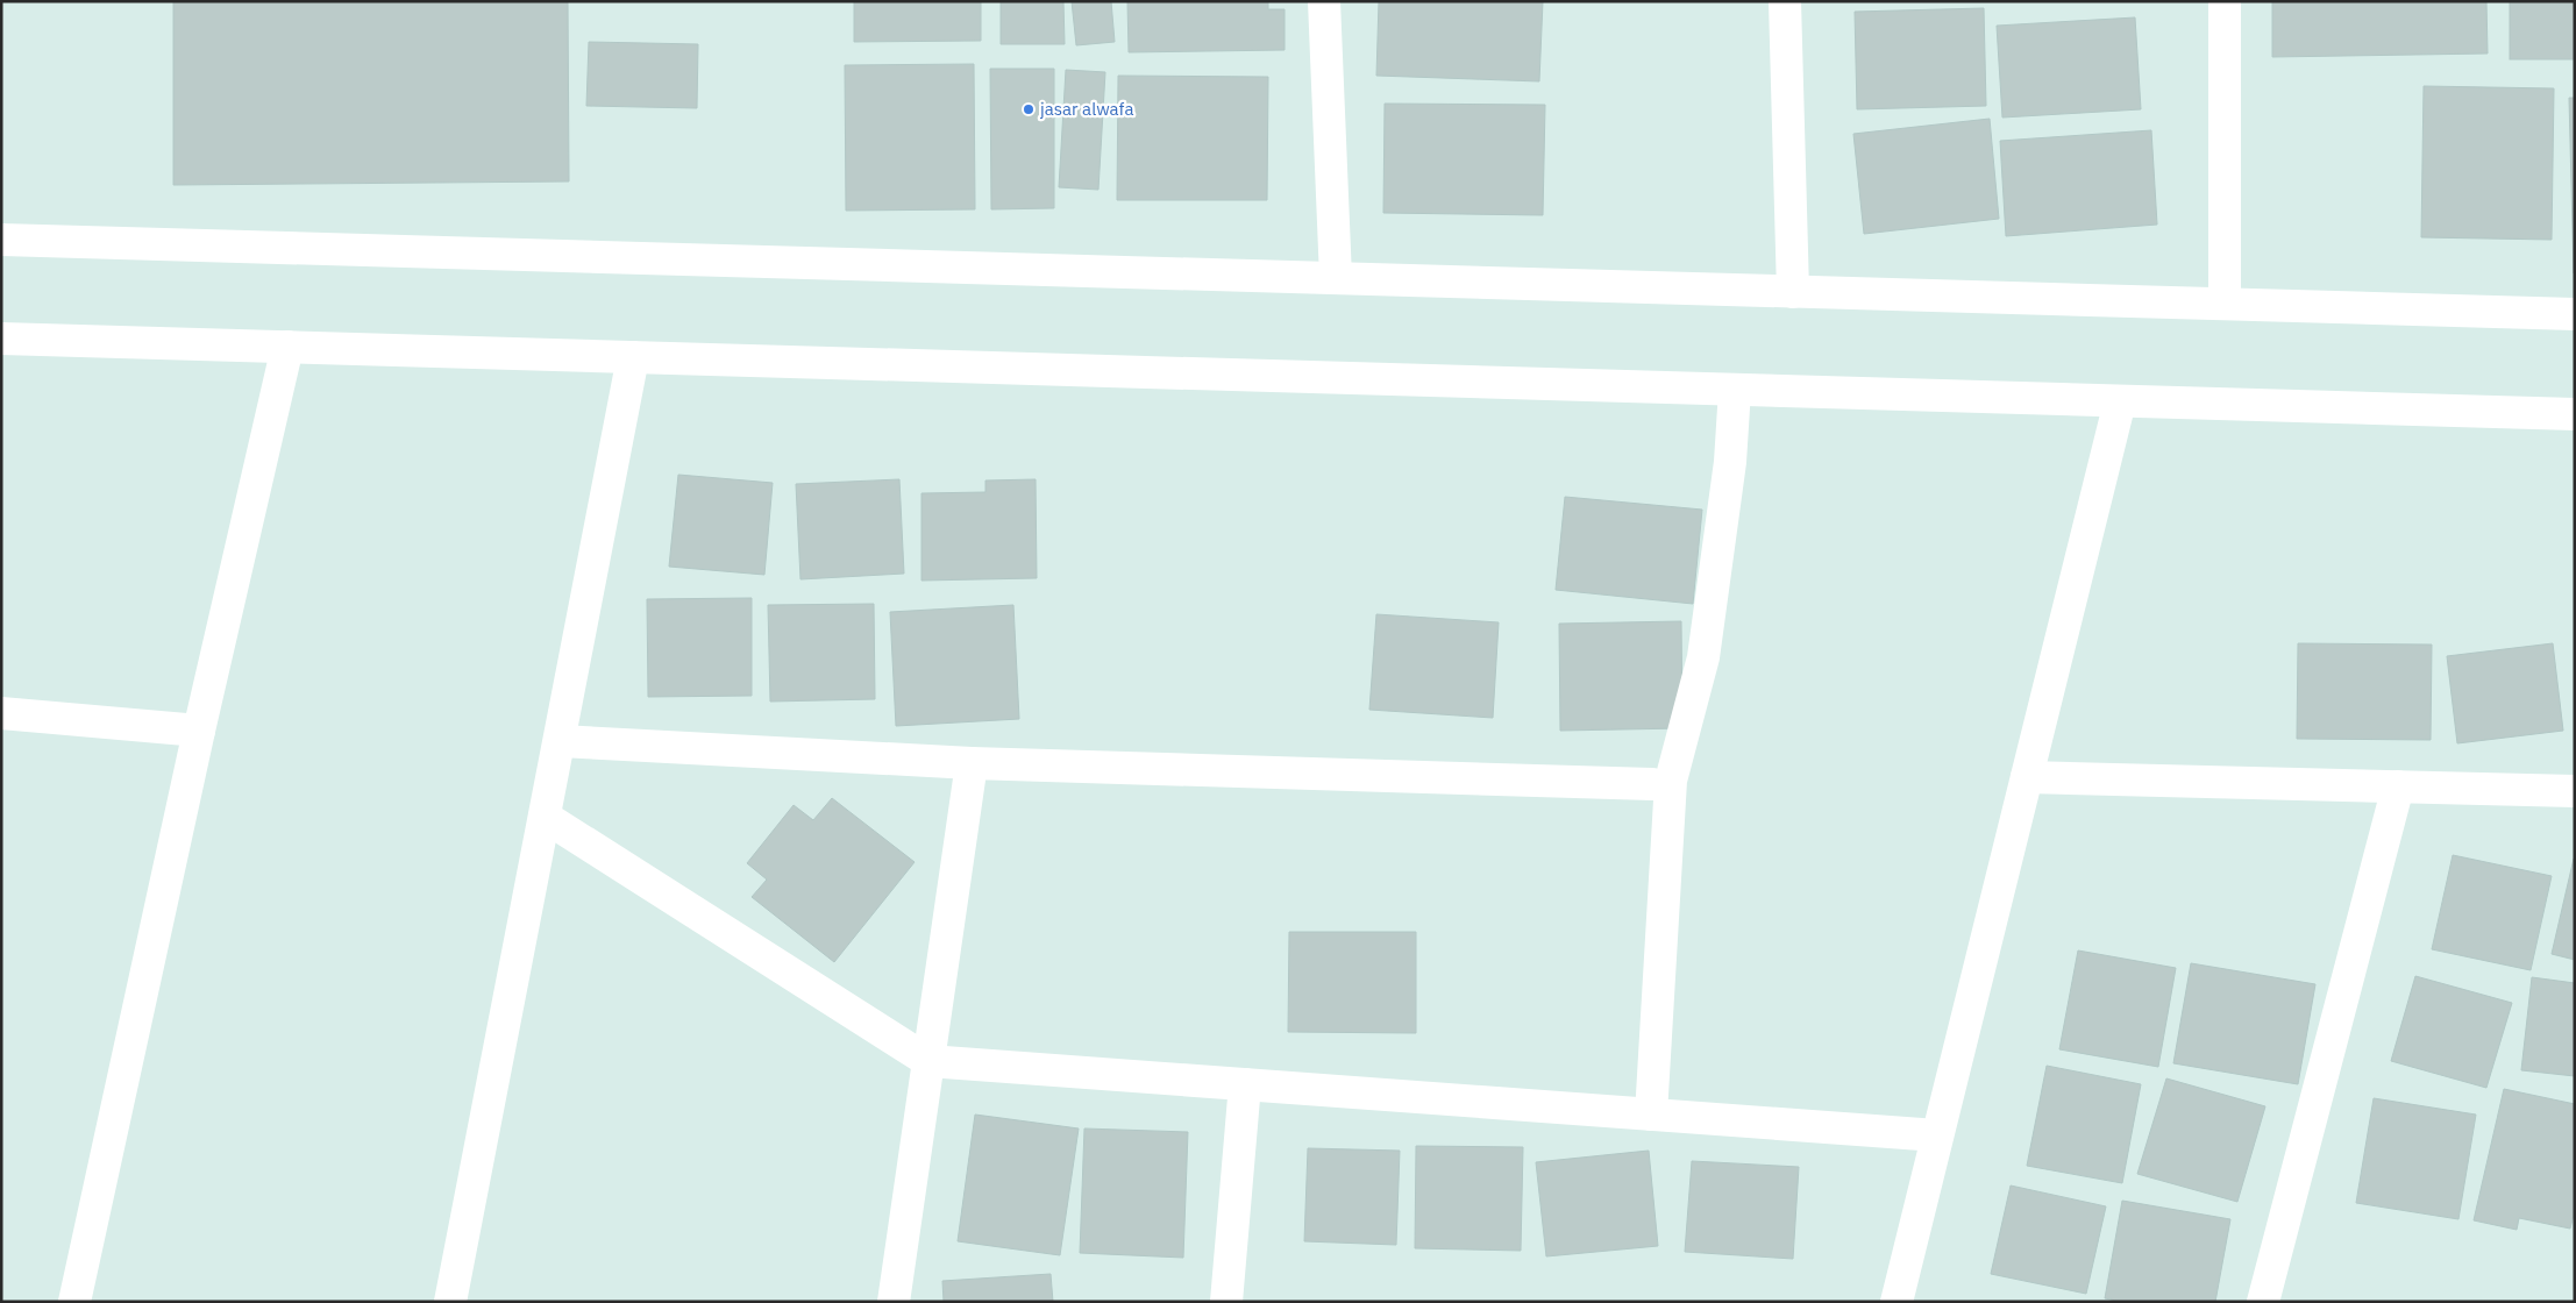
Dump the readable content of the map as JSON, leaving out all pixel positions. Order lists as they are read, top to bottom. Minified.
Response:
{"places":["jasar alwafa"]}
